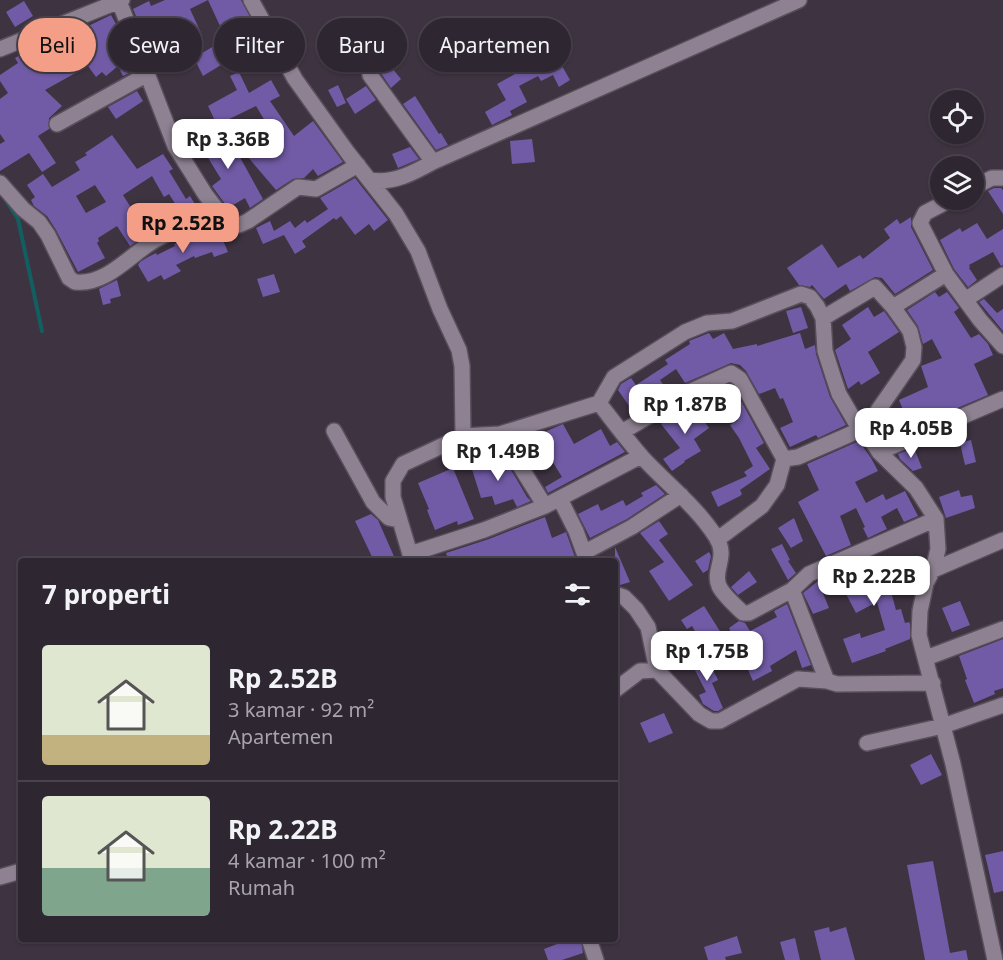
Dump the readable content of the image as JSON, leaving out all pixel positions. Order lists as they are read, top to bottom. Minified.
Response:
{"page":{"chip":["Beli","Sewa","Filter","Baru","Apartemen"],"price":["Rp 3.36B","Rp 2.52B","Rp 1.87B","Rp 4.05B","Rp 1.49B","Rp 2.22B","Rp 1.75B"],"heading":"7 properti","list":[{"name":"Rp 2.52B","note":"3 kamar · 92 m² · Apartemen"},{"name":"Rp 2.22B","note":"4 kamar · 100 m² · Rumah"}]}}
